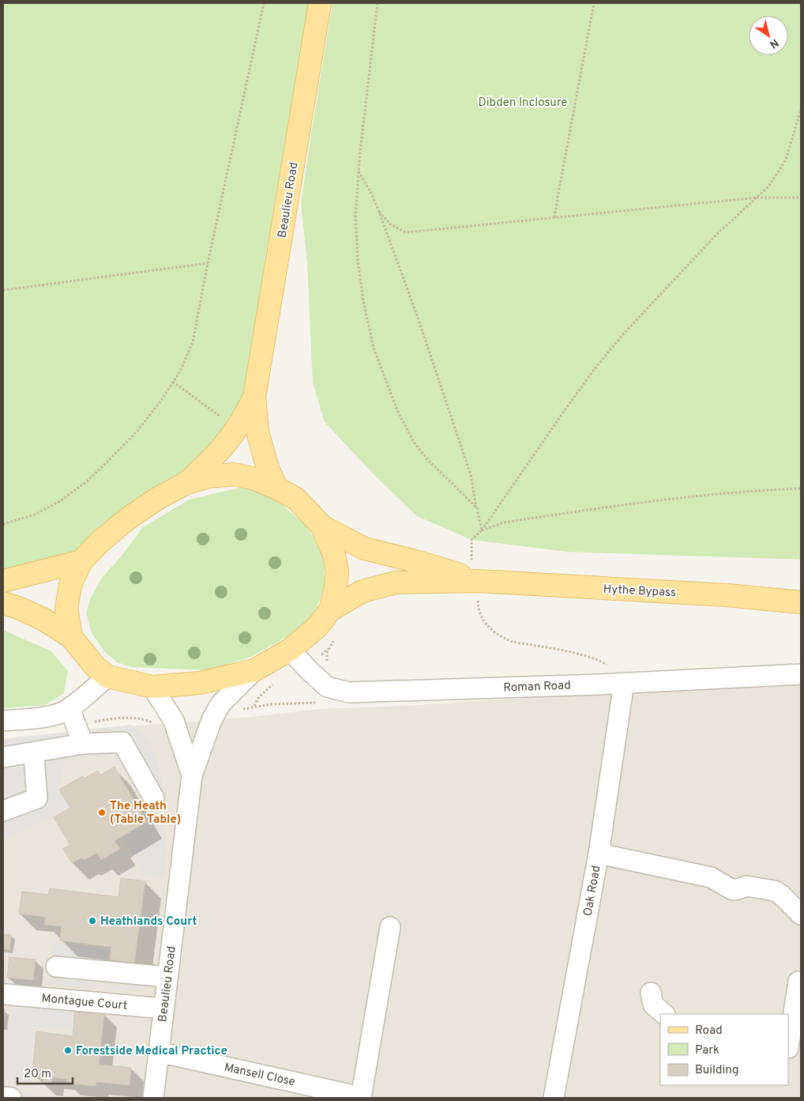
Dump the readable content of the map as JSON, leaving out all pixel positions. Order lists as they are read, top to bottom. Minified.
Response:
{"streets":{"main road":["Beaulieu Road","Hythe Bypass"],"street":["Roman Road","Oak Road","Montague Court","Mansell Close"]},"crossings":[["Beaulieu Road","Montague Court"],["Beaulieu Road","Mansell Close"],["Roman Road","Oak Road"]],"parks":["Dibden Inclosure"],"places":["The Heath (Table Table)","Heathlands Court","Forestside Medical Practice"],"legend":["Road","Park","Building"],"scale_bar":"20 m","north":"bottom right"}
